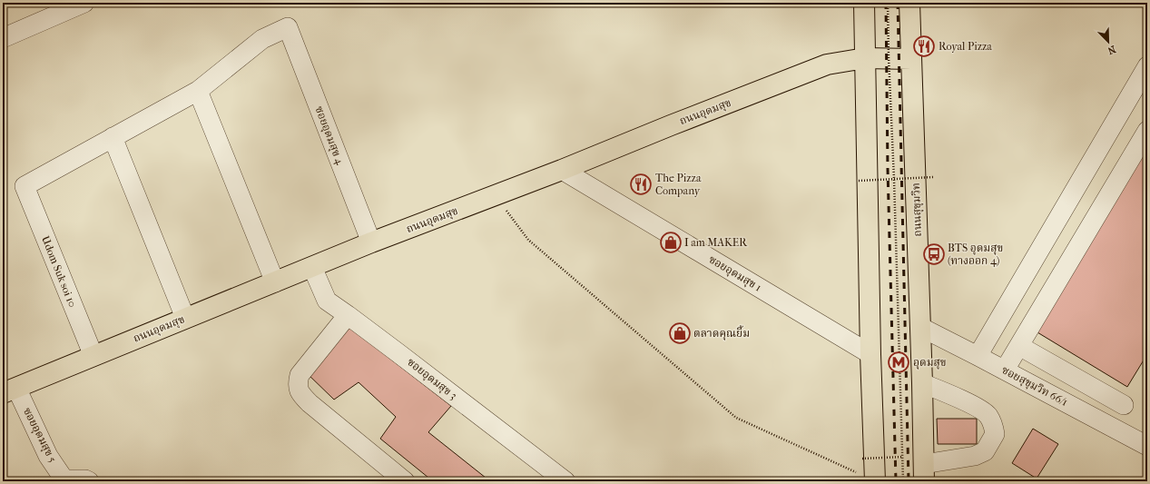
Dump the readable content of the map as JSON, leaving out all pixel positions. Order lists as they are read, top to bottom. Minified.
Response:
{"streets":{"main road":["ถนนอุดมสุข","ถนนสุขุมวิท"],"street":["ซอยอุดมสุข 4","Udom Suk soi 10","ซอยอุดมสุข 1","ซอยอุดมสุข 3","ซอยสุขุมวิท 66/1","ซอยอุดมสุข 5"]},"crossings":[["ถนนอุดมสุข","ซอยอุดมสุข 4"],["ถนนอุดมสุข","ถนนสุขุมวิท"],["ถนนอุดมสุข","Udom Suk soi 10"],["ถนนอุดมสุข","ซอยอุดมสุข 1"],["ถนนอุดมสุข","ซอยอุดมสุข 3"],["ถนนอุดมสุข","ซอยอุดมสุข 5"],["ถนนสุขุมวิท","ซอยสุขุมวิท 66/1"]],"places":{"restaurant":["Royal Pizza","The Pizza Company"],"shop":["I am MAKER","ตลาดคุณยิ้ม"],"bus stop":["BTS อุดมสุข (ทางออก 4)"],"metro station":["อุดมสุข"]},"north":"bottom right"}
